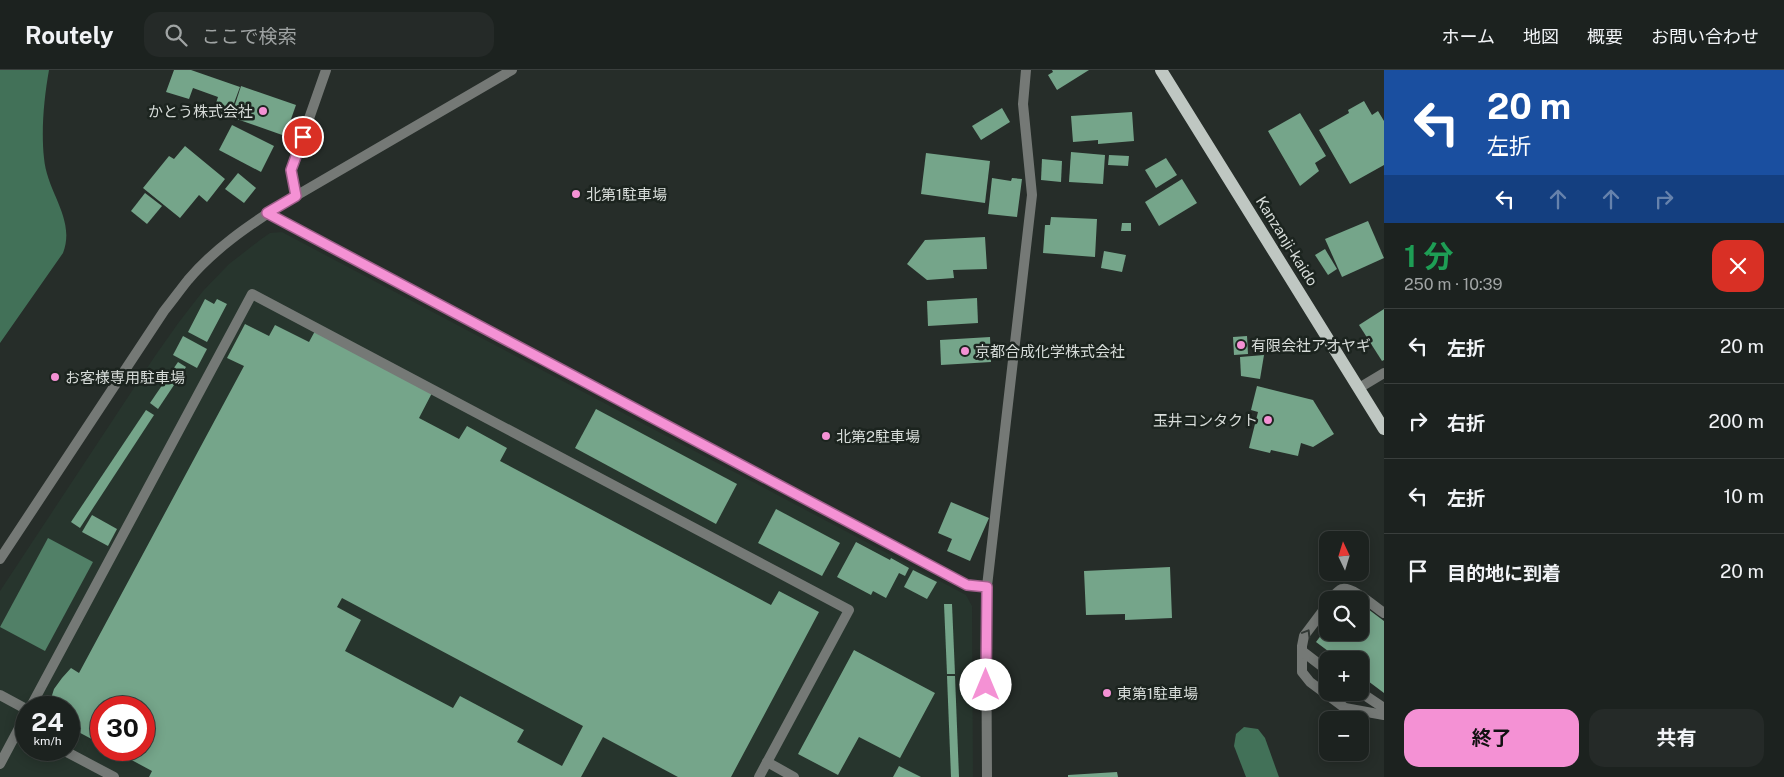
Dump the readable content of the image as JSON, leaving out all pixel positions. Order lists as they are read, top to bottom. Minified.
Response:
{"streets":{"main road":["Kanzanji-kaido"]},"places":["かとう株式会社","北第1駐車場","有限会社アオヤギ","京都合成化学株式会社","お客様専用駐車場","玉井コンタクト","北第2駐車場","東第1駐車場"],"north":"top","page":{"header":"Routely","search":"ここで検索","nav":["ホーム","地図","概要","お問い合わせ"],"turn":["20 m","左折"],"heading":["1 分","250 m · 10:39"],"list":[{"name":"左折","value":"20 m"},{"name":"右折","value":"200 m"},{"name":"左折","value":"10 m"},{"name":"目的地に到着","value":"20 m"}],"map_buttons":["+","−"],"speed":"24 km/h","limit":"30","buttons":["終了","共有"]}}
